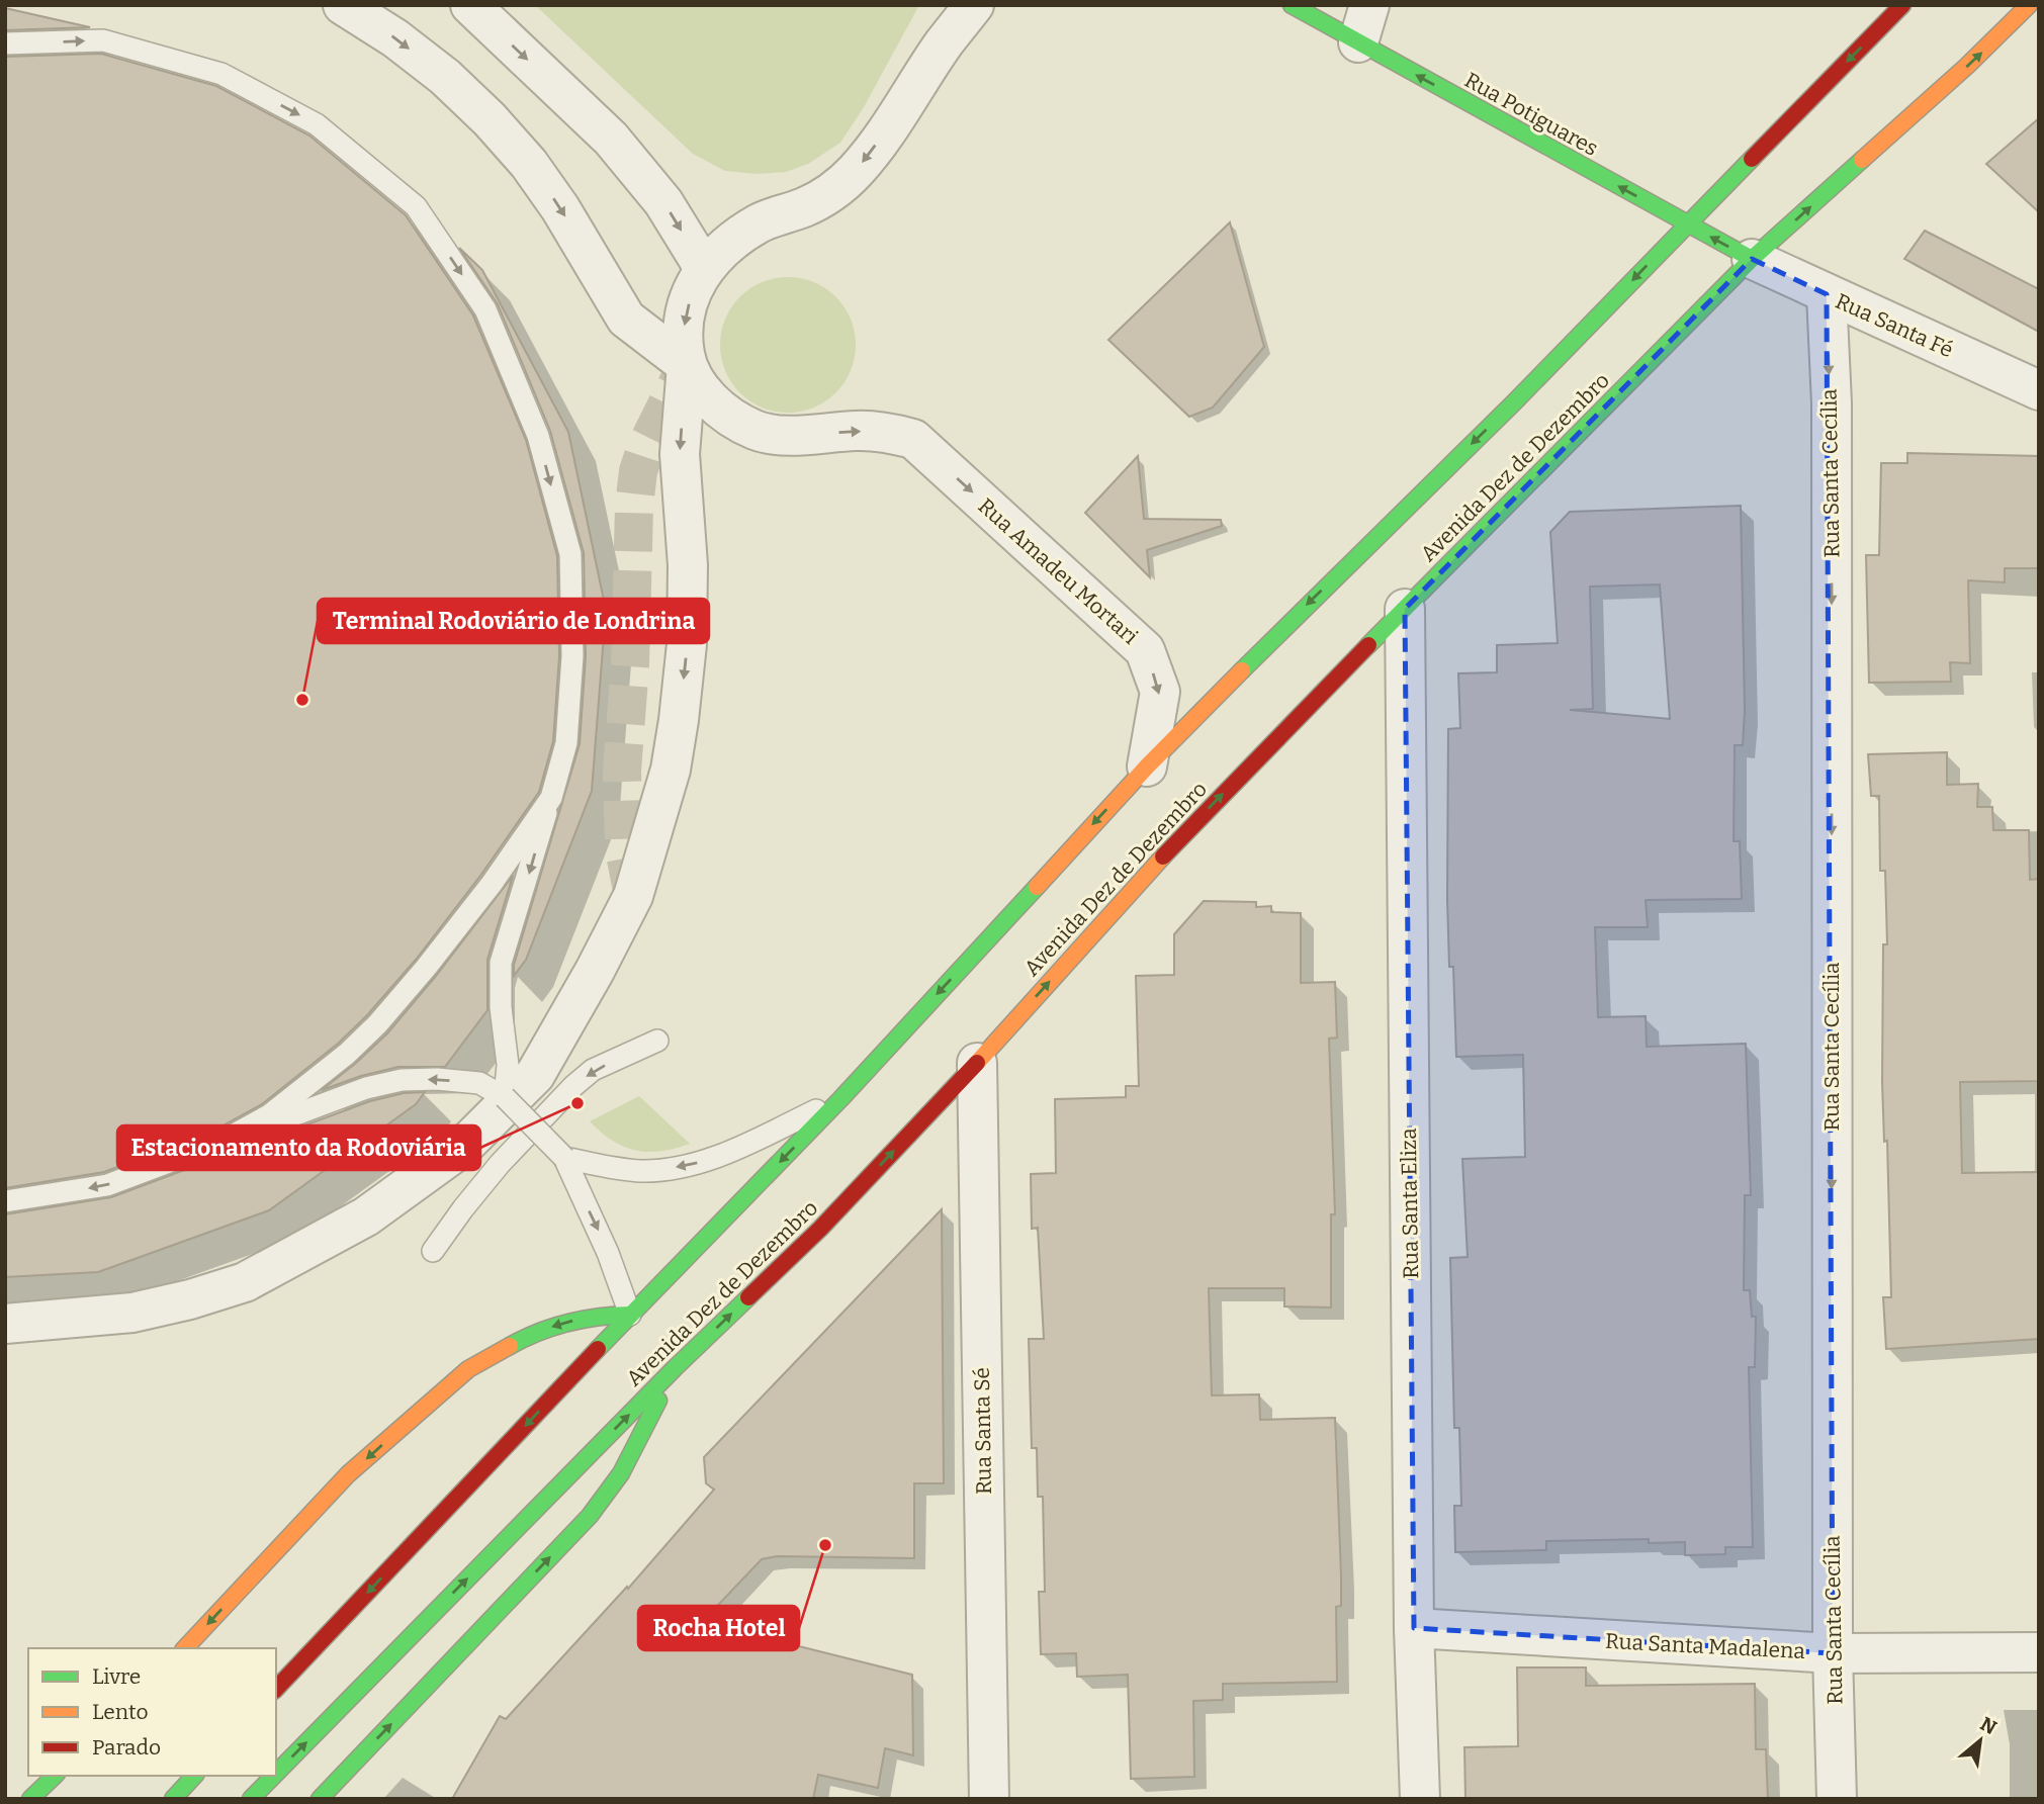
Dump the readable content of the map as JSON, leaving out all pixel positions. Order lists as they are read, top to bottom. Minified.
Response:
{"streets":{"main road":["Rua Potiguares","Avenida Dez de Dezembro"],"street":["Rua Santa Fé","Rua Santa Cecília","Rua Amadeu Mortari","Rua Santa Eliza","Rua Santa Sé","Rua Santa Madalena"]},"crossings":[["Rua Potiguares","Rua Santa Fé"],["Rua Potiguares","Avenida Dez de Dezembro"],["Rua Santa Fé","Avenida Dez de Dezembro"],["Rua Santa Fé","Rua Santa Cecília"],["Avenida Dez de Dezembro","Rua Santa Eliza"],["Avenida Dez de Dezembro","Rua Santa Sé"],["Rua Santa Cecília","Rua Santa Madalena"],["Rua Santa Eliza","Rua Santa Madalena"]],"one_way":["Rua Potiguares","Rua Santa Cecília","Rua Amadeu Mortari"],"places":["Terminal Rodoviário de Londrina","Estacionamento da Rodoviária","Rocha Hotel"],"legend":["Livre","Lento","Parado"],"north":"top right"}
